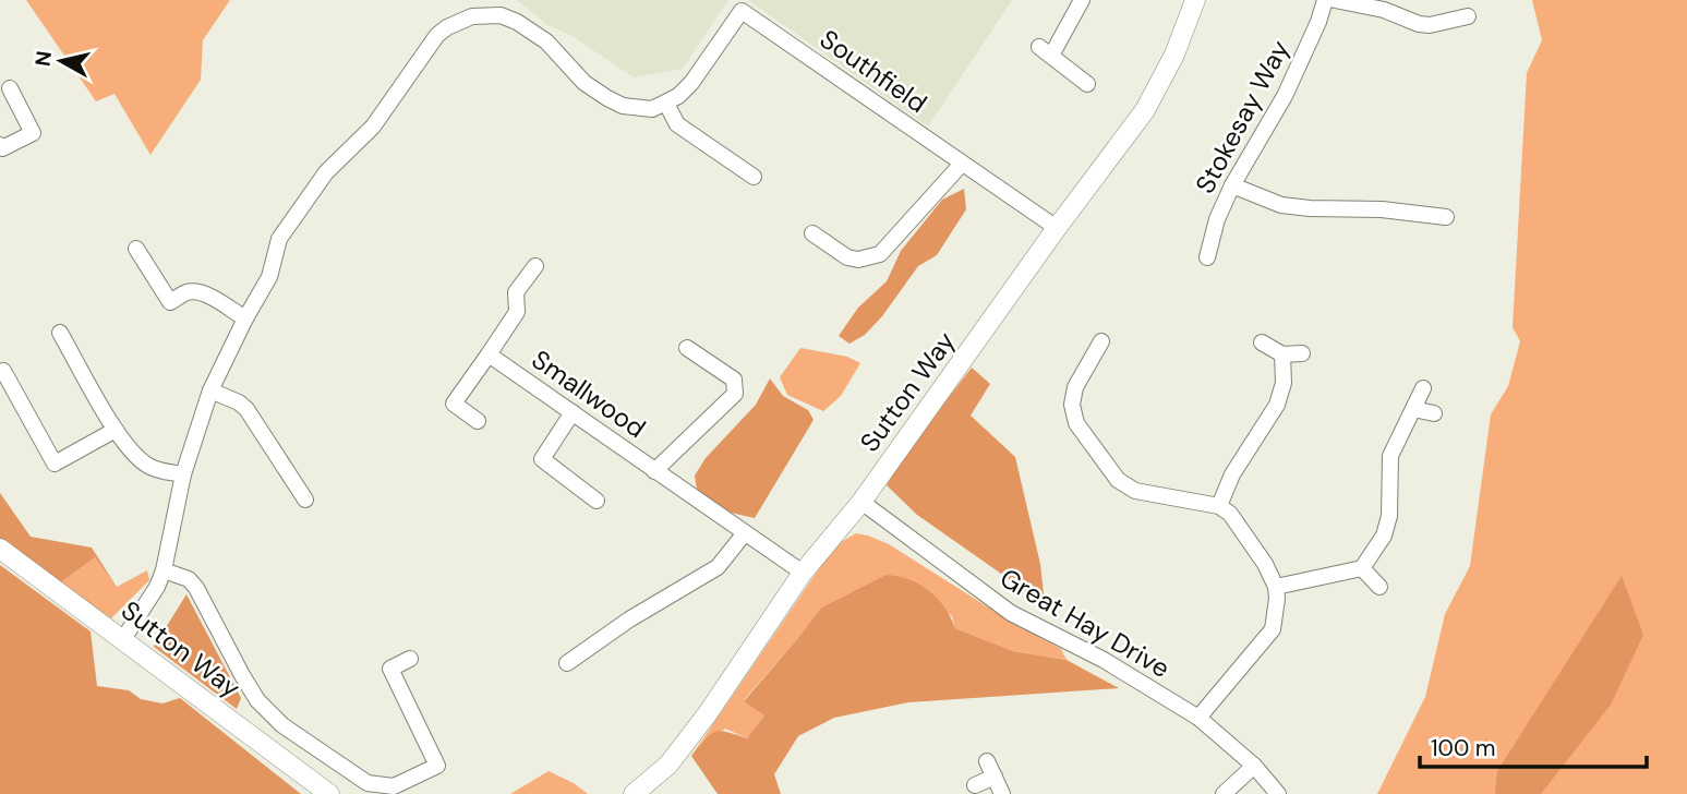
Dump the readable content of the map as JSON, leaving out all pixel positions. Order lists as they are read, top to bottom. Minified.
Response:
{"streets":{"street":["Southfield","Stokesay Way","Sutton Way","Smallwood","Great Hay Drive"]},"crossings":[["Southfield","Sutton Way"],["Sutton Way","Smallwood"],["Sutton Way","Great Hay Drive"]],"scale_bar":"100 m","north":"left"}
